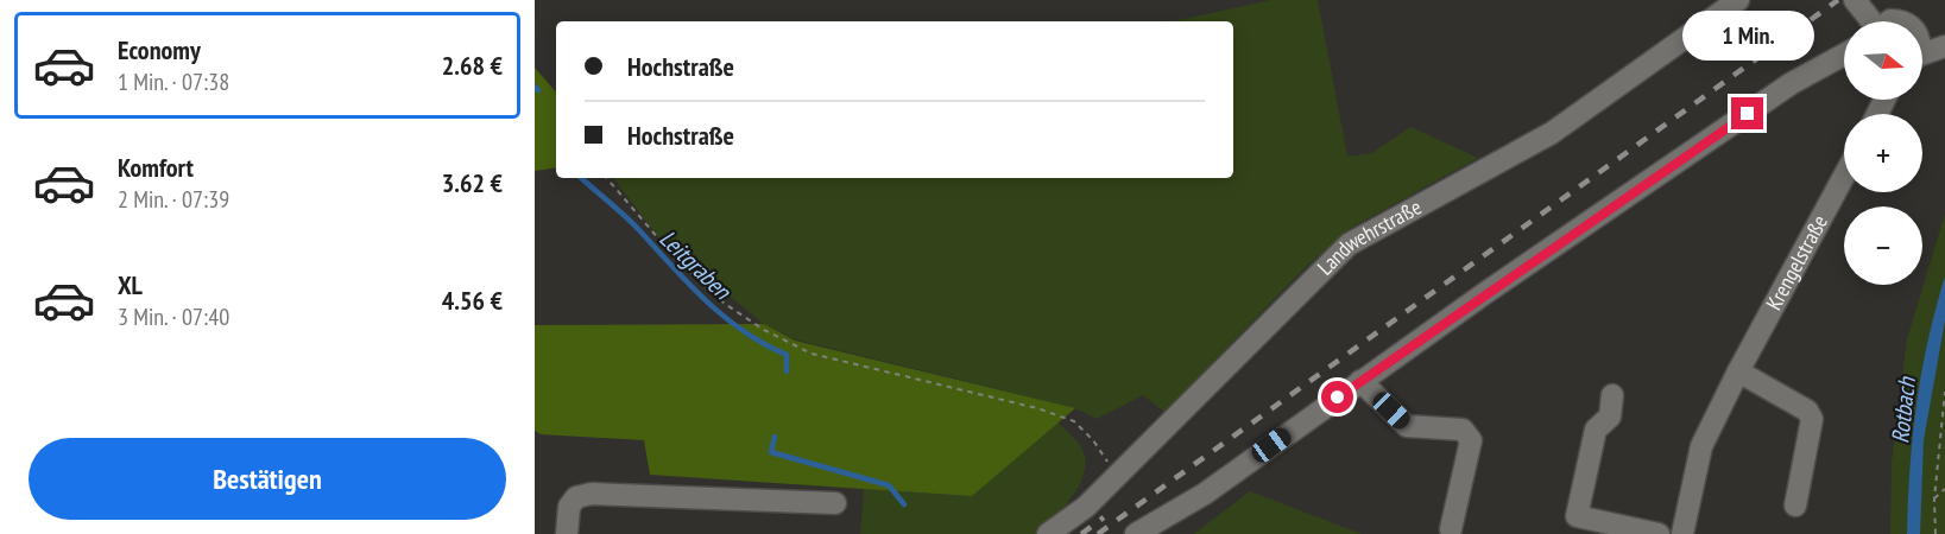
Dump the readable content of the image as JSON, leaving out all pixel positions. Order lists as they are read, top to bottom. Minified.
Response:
{"streets":{"street":["Landwehrstraße","Krengelstraße"]},"water":["Leitgraben","Rotbach"],"north":"right","page":{"bubble":"1 Min.","list":[{"name":"Economy","note":"1 Min. · 07:38","value":"2.68 €"},{"name":"Komfort","note":"2 Min. · 07:39","value":"3.62 €"},{"name":"XL","note":"3 Min. · 07:40","value":"4.56 €"}],"map_buttons":["+","−"],"banner":["Hochstraße","Hochstraße"],"buttons":"Bestätigen"}}
